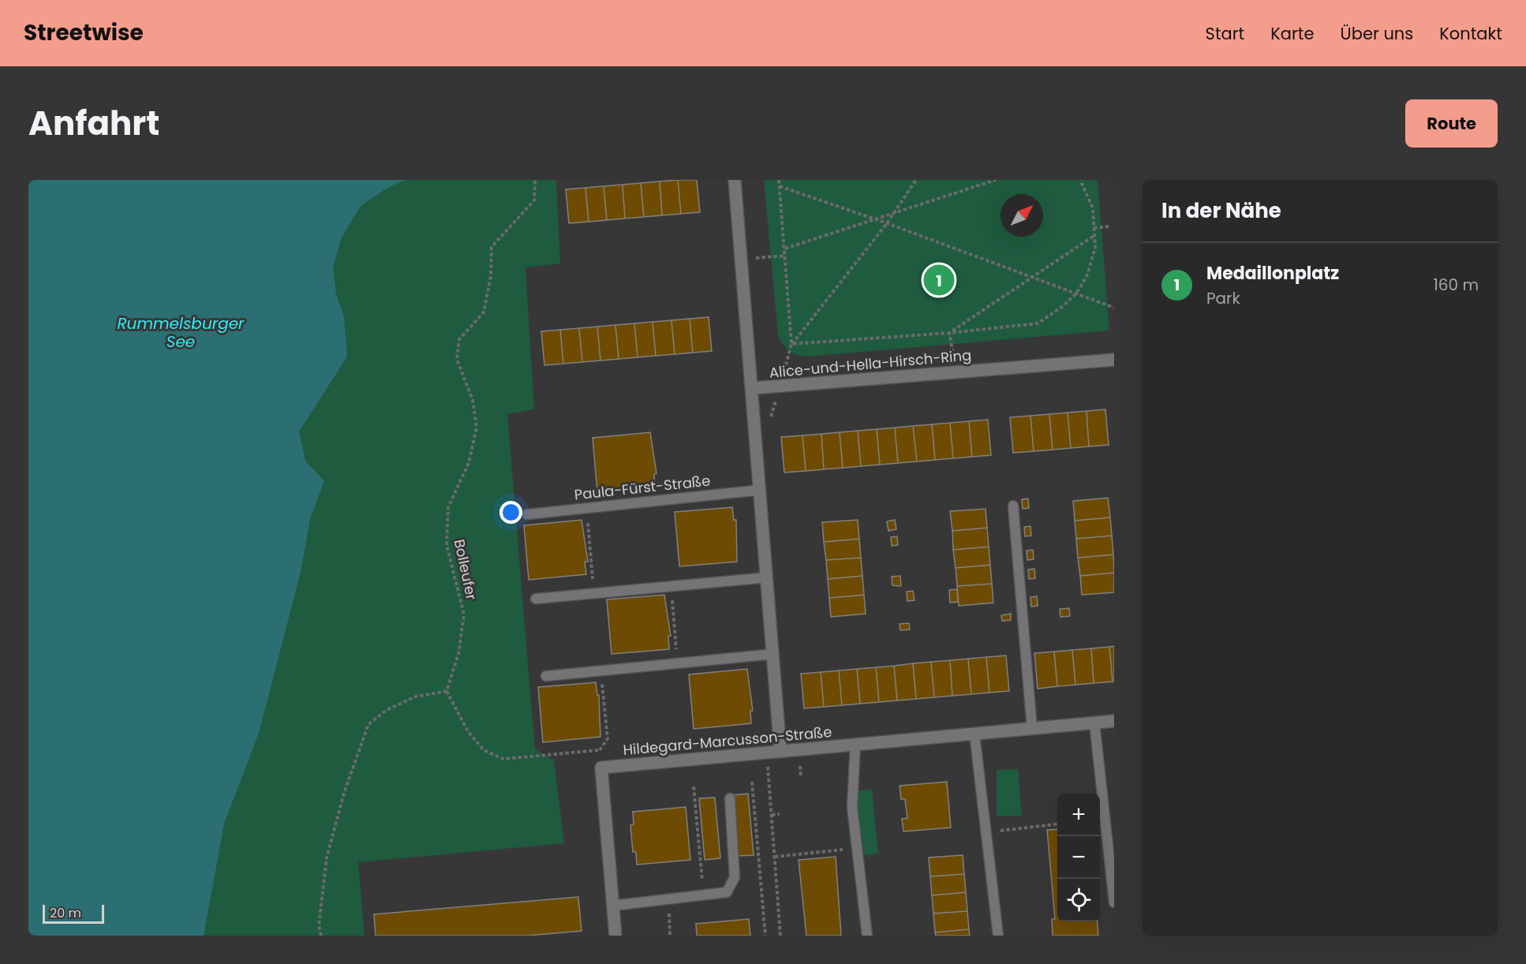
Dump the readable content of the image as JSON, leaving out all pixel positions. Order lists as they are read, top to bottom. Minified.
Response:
{"streets":{"street":["Alice-und-Hella-Hirsch-Ring","Hildegard-Marcusson-Straße"],"lane":["Paula-Fürst-Straße"],"path":["Bolleufer"]},"water":["Rummelsburger See"],"scale_bar":"20 m","north":"top right","page":{"header":"Streetwise","nav":["Start","Karte","Über uns","Kontakt"],"title":"Anfahrt","buttons":"Route","heading":"In der Nähe","list":[{"mark":"1","name":"Medaillonplatz","note":"Park","value":"160 m"}],"pins":"1","map_buttons":["+","−"],"scale":"20 m"}}
